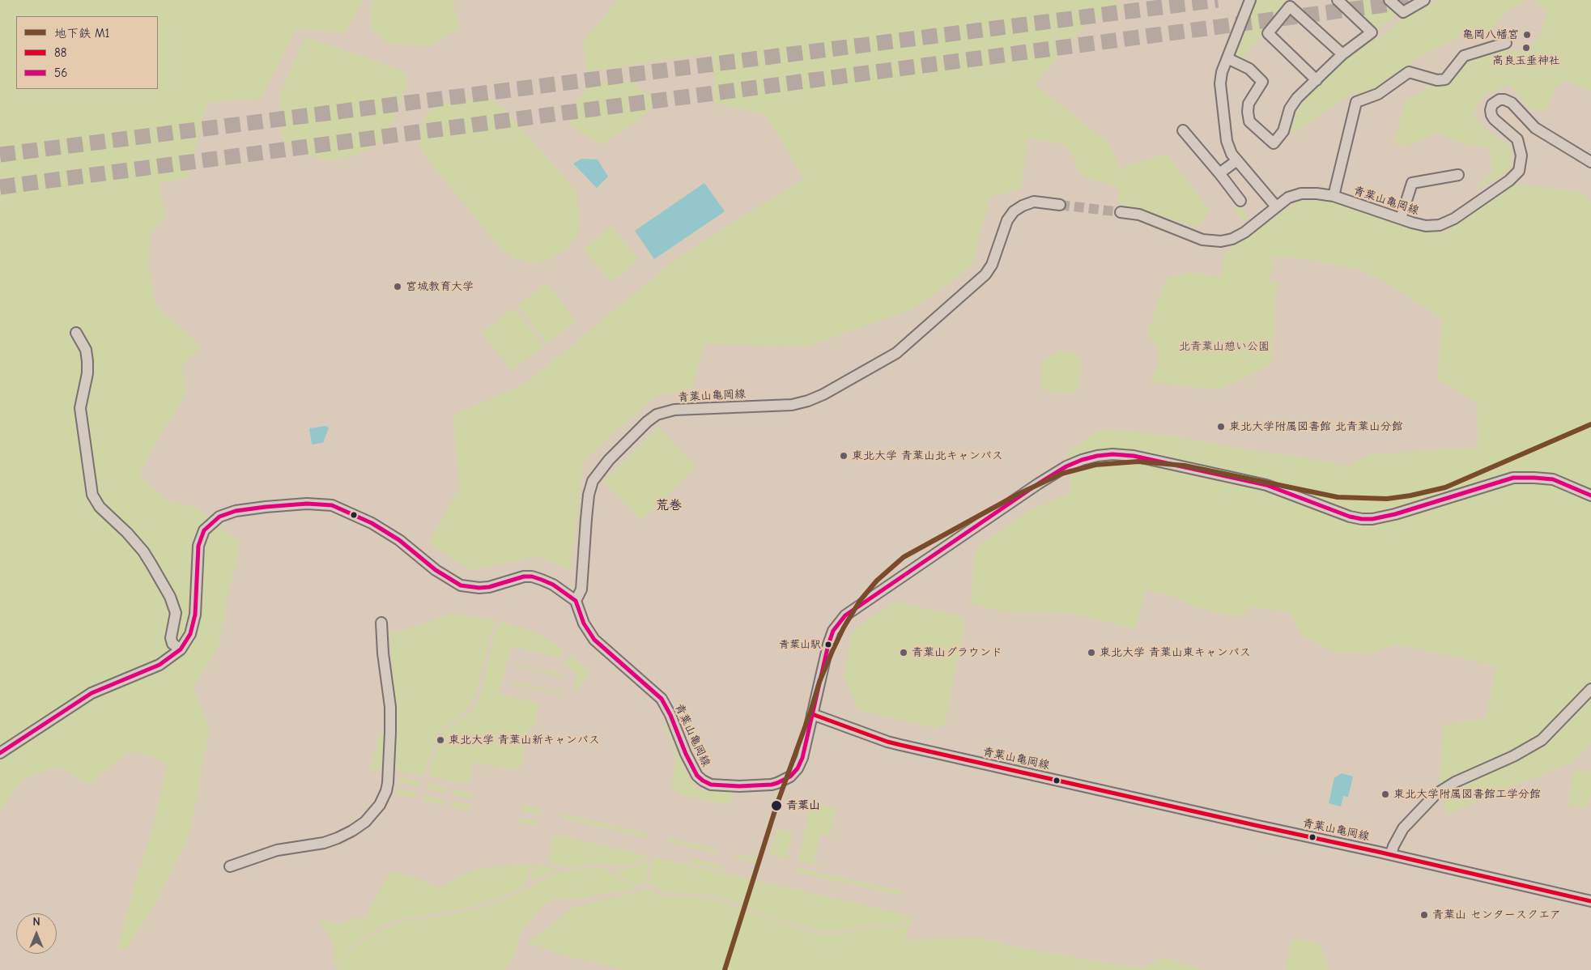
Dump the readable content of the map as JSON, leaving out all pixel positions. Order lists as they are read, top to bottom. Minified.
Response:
{"streets":{"street":["青葉山亀岡線"]},"districts":["荒巻"],"parks":["北青葉山憩い公園"],"places":["亀岡八幡宮","高良玉垂神社","宮城教育大学","東北大学附属図書館 北青葉山分館","東北大学 青葉山北キャンパス","青葉山駅","青葉山グラウンド","東北大学 青葉山東キャンパス","東北大学 青葉山新キャンパス","東北大学附属図書館工学分館","青葉山","青葉山 センタースクエア"],"lines":["metro line M1","transit line 56","transit line 88"],"legend":["地下鉄 M1","88","56"],"north":"top"}
